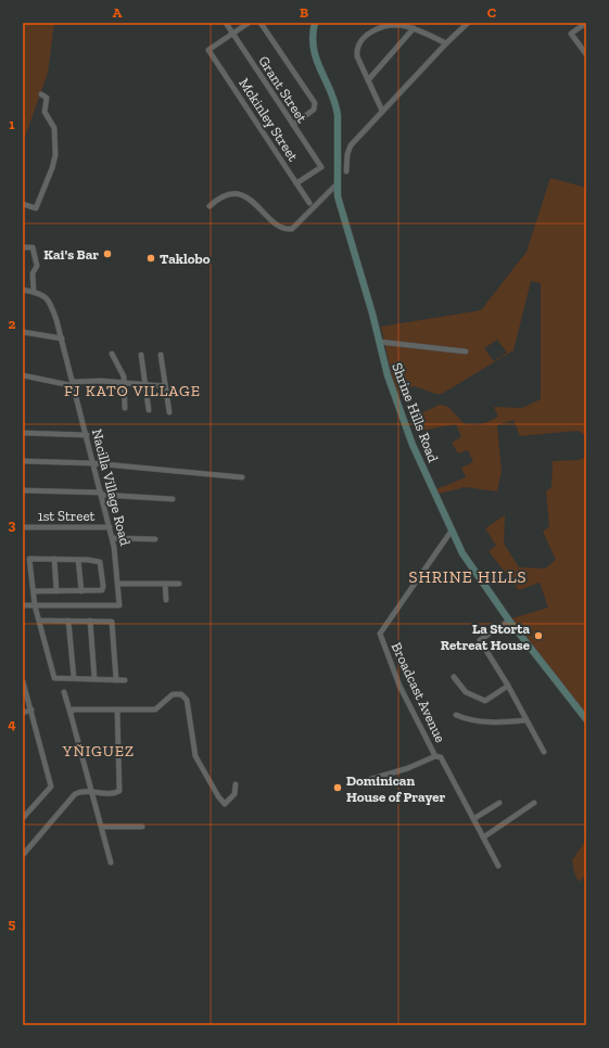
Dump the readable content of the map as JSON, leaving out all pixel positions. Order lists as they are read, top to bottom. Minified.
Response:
{"streets":{"street":["Grant Street","Mckinley Street","Shrine Hills Road","Nacilla Village Road","1st Street","Broadcast Avenue"]},"crossings":[["Grant Street","Mckinley Street"],["Shrine Hills Road","Broadcast Avenue"],["Nacilla Village Road","1st Street"]],"districts":["FJ KATO VILLAGE","SHRINE HILLS","YÑIGUEZ"],"places":["Kai's Bar","Taklobo","La Storta Retreat House","Dominican House of Prayer"],"grid":{"columns":["A","B","C"],"rows":["1","2","3","4","5"]}}
